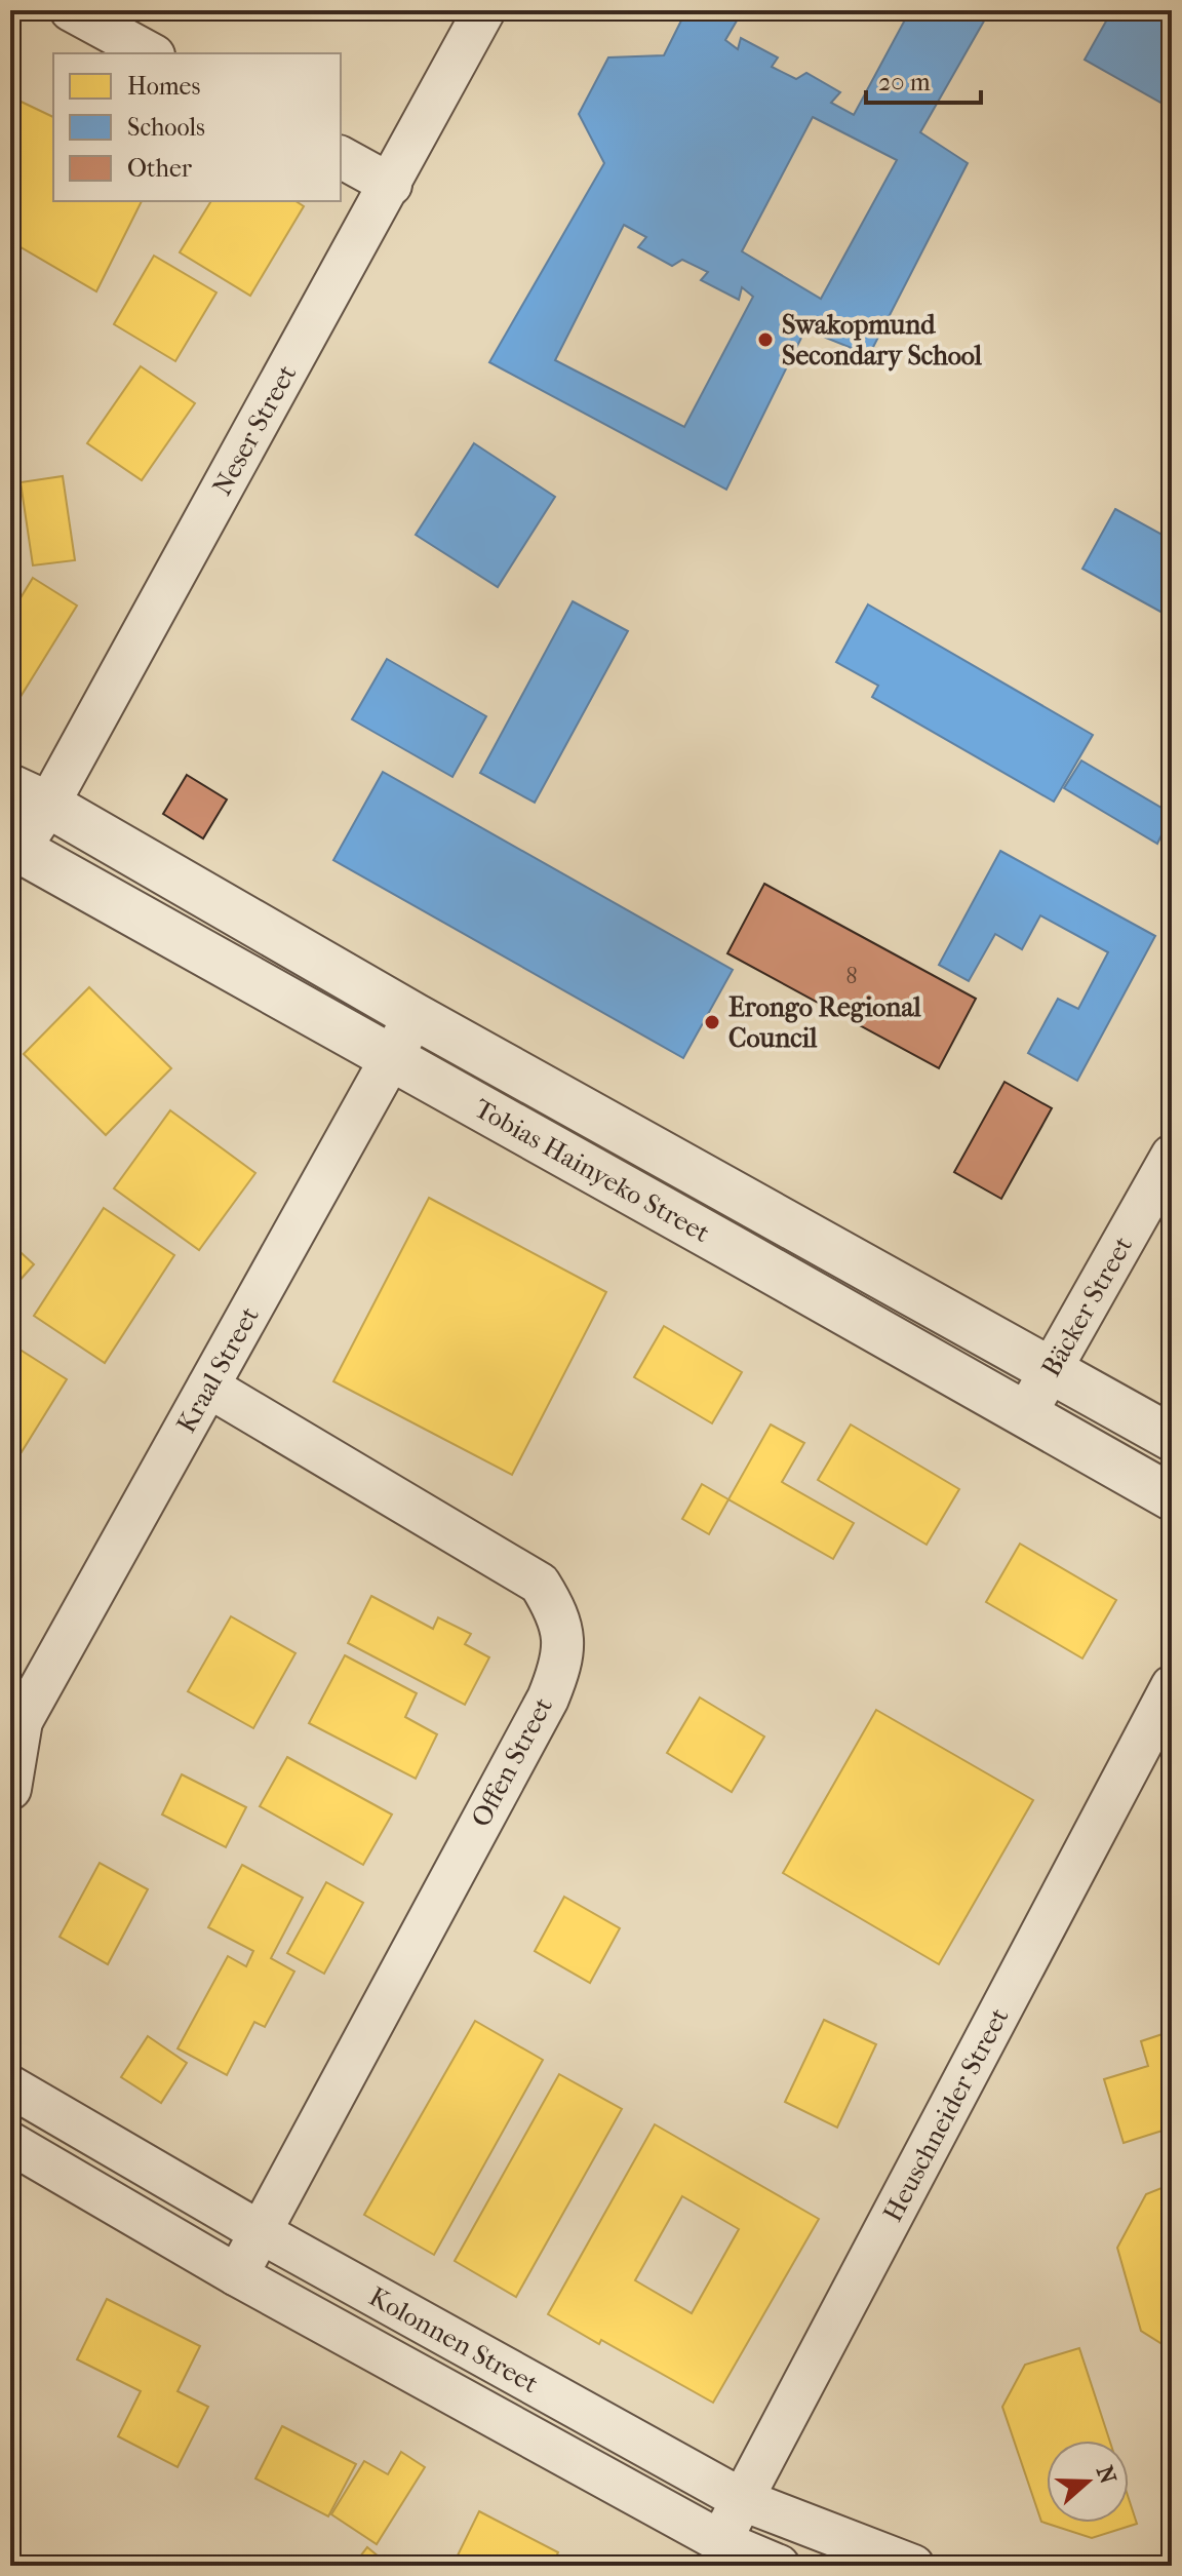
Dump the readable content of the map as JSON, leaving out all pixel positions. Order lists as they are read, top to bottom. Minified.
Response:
{"streets":{"street":["Neser Street","Tobias Hainyeko Street","Bäcker Street","Kraal Street","Offen Street","Heuschneider Street","Kolonnen Street"]},"crossings":[["Neser Street","Tobias Hainyeko Street"],["Tobias Hainyeko Street","Bäcker Street"],["Tobias Hainyeko Street","Kraal Street"],["Kraal Street","Offen Street"],["Offen Street","Kolonnen Street"],["Heuschneider Street","Kolonnen Street"]],"places":["Swakopmund Secondary School","Erongo Regional Council"],"house_numbers":["8"],"legend":["Homes","Schools","Other"],"scale_bar":"20 m","north":"right"}
